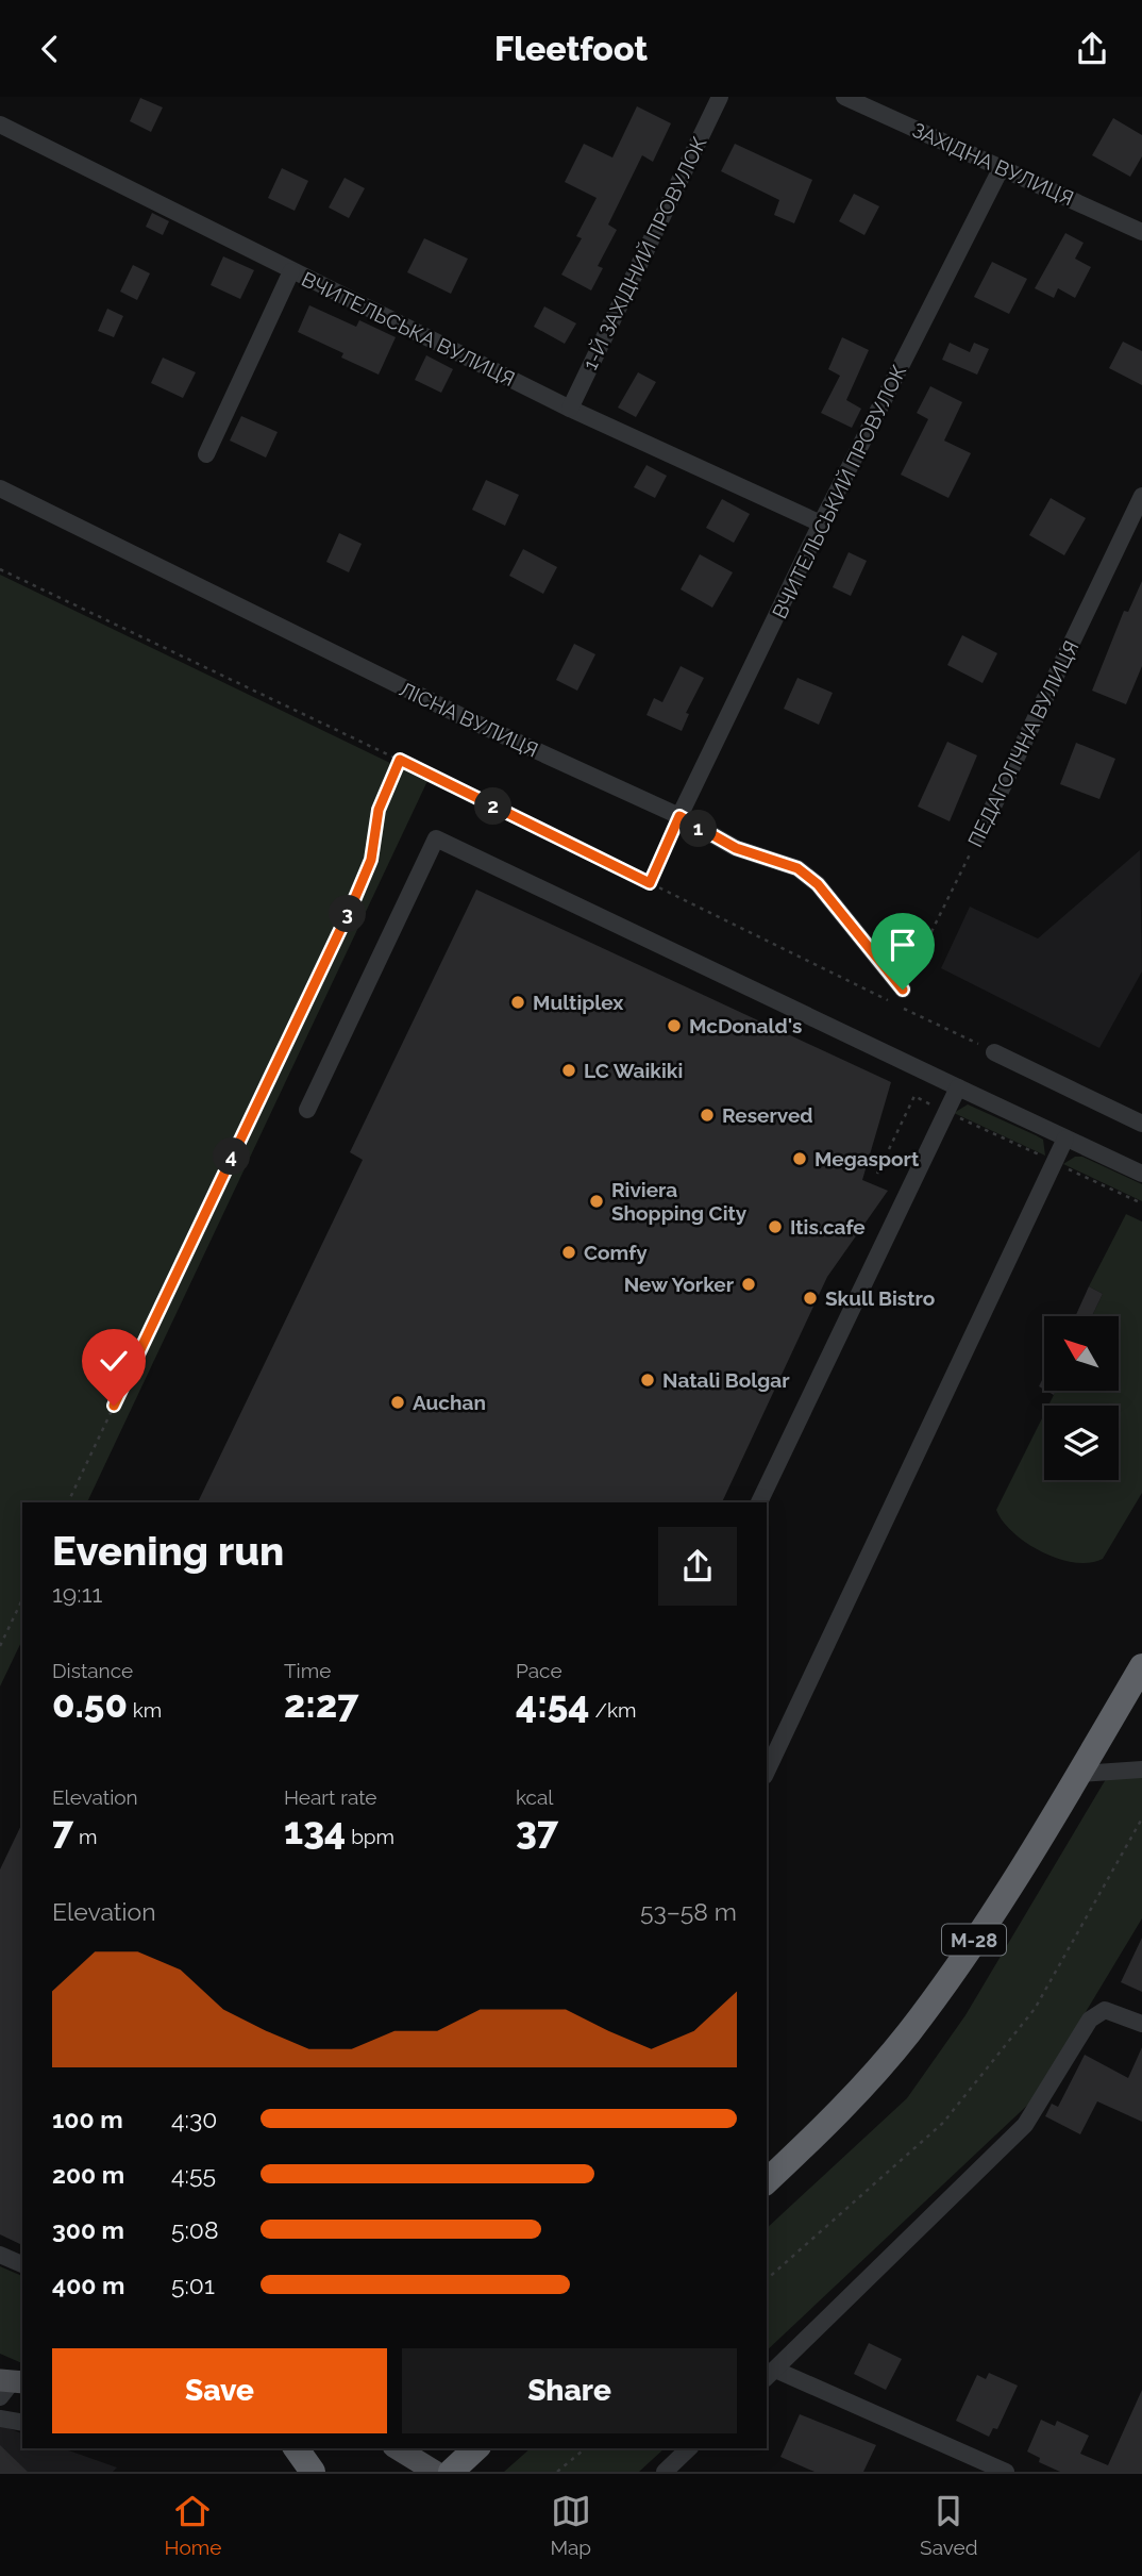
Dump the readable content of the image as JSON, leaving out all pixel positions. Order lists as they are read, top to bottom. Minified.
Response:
{"streets":{"highway":["М-28"],"street":["ЗАХІДНА ВУЛИЦЯ","1-Й ЗАХІДНИЙ ПРОВУЛОК","ВЧИТЕЛЬСЬКА ВУЛИЦЯ","ВЧИТЕЛЬСЬКИЙ ПРОВУЛОК","ЛІСНА ВУЛИЦЯ","ПЕДАГОГІЧНА ВУЛИЦЯ"]},"crossings":[["ЗАХІДНА ВУЛИЦЯ","ВЧИТЕЛЬСЬКИЙ ПРОВУЛОК"],["1-Й ЗАХІДНИЙ ПРОВУЛОК","ВЧИТЕЛЬСЬКА ВУЛИЦЯ"],["ВЧИТЕЛЬСЬКА ВУЛИЦЯ","ВЧИТЕЛЬСЬКИЙ ПРОВУЛОК"],["ВЧИТЕЛЬСЬКИЙ ПРОВУЛОК","ЛІСНА ВУЛИЦЯ"],["ЛІСНА ВУЛИЦЯ","ПЕДАГОГІЧНА ВУЛИЦЯ"]],"places":["Multiplex","McDonald's","LC Waikiki","Reserved","Megasport","Riviera Shopping City","Itis.cafe","Comfy","New Yorker","Skull Bistro","Natali Bolgar","Auchan"],"north":"top left","page":{"header":"Fleetfoot","pins":["2","1","3","4"],"heading":["Evening run","19:11"],"stats":[["Distance","0.50 km"],["Time","2:27"],["Pace","4:54 /km"],["Elevation","7 m"],["Heart rate","134 bpm"],["kcal","37"]],"chart":["Elevation","53–58 m"],"list":[{"name":"100 m","note":"4:30"},{"name":"200 m","note":"4:55"},{"name":"300 m","note":"5:08"},{"name":"400 m","note":"5:01"}],"buttons":["Save","Share"],"tabs":["Home","Map","Saved"]}}
